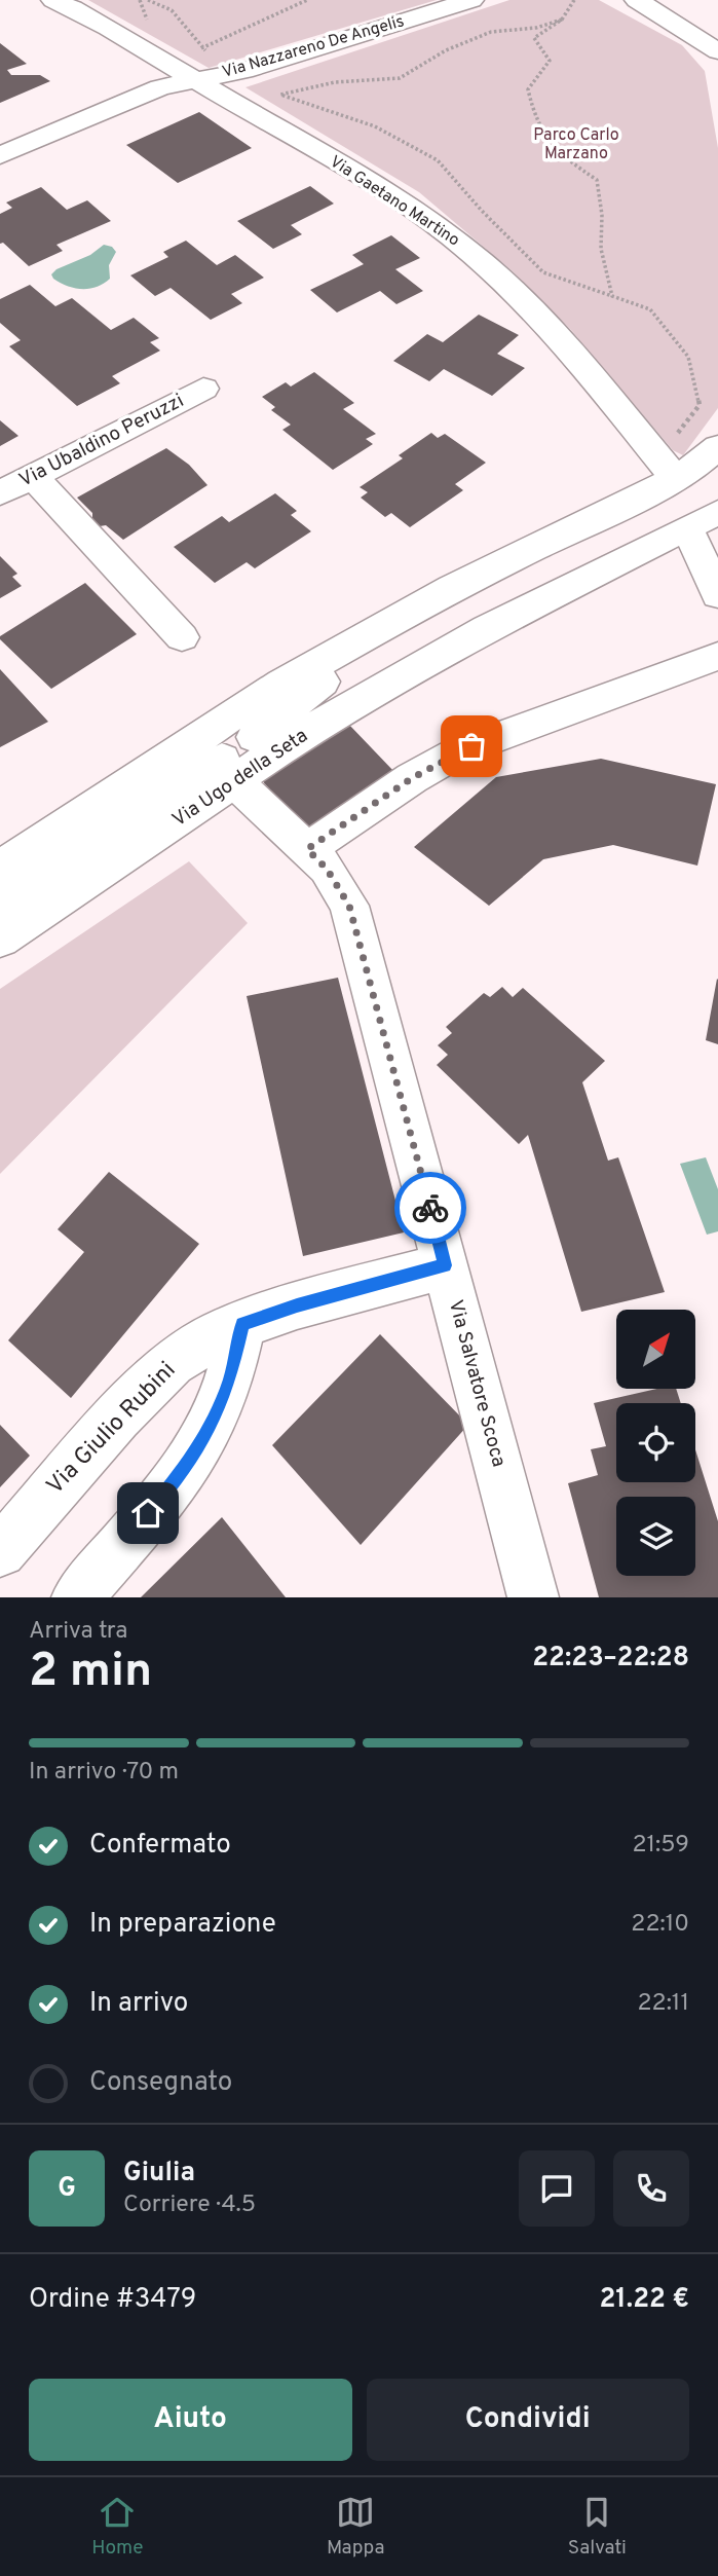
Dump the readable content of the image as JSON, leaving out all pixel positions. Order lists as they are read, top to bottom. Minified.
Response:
{"streets":{"street":["Via Nazzareno De Angelis","Via Gaetano Martino","Via Ubaldino Peruzzi","Via Ugo della Seta","Via Salvatore Scoca","Via Giulio Rubini"]},"crossings":[["Via Nazzareno De Angelis","Via Gaetano Martino"],["Via Gaetano Martino","Via Ugo della Seta"],["Via Ugo della Seta","Via Salvatore Scoca"],["Via Salvatore Scoca","Via Giulio Rubini"]],"parks":["Parco Carlo Marzano"],"north":"top right","page":{"heading":["2 min","Arriva tra","22:23–22:28"],"panel":["Giulia","Corriere · 4.5","Ordine #3479","21.22 €"],"bar":"In arrivo · 70 m","list":[["Confermato","21:59"],["In preparazione","22:10"],["In arrivo","22:11"],"Consegnato"],"round":"G","buttons":["Aiuto","Condividi"],"tabs":["Home","Mappa","Salvati"]}}
